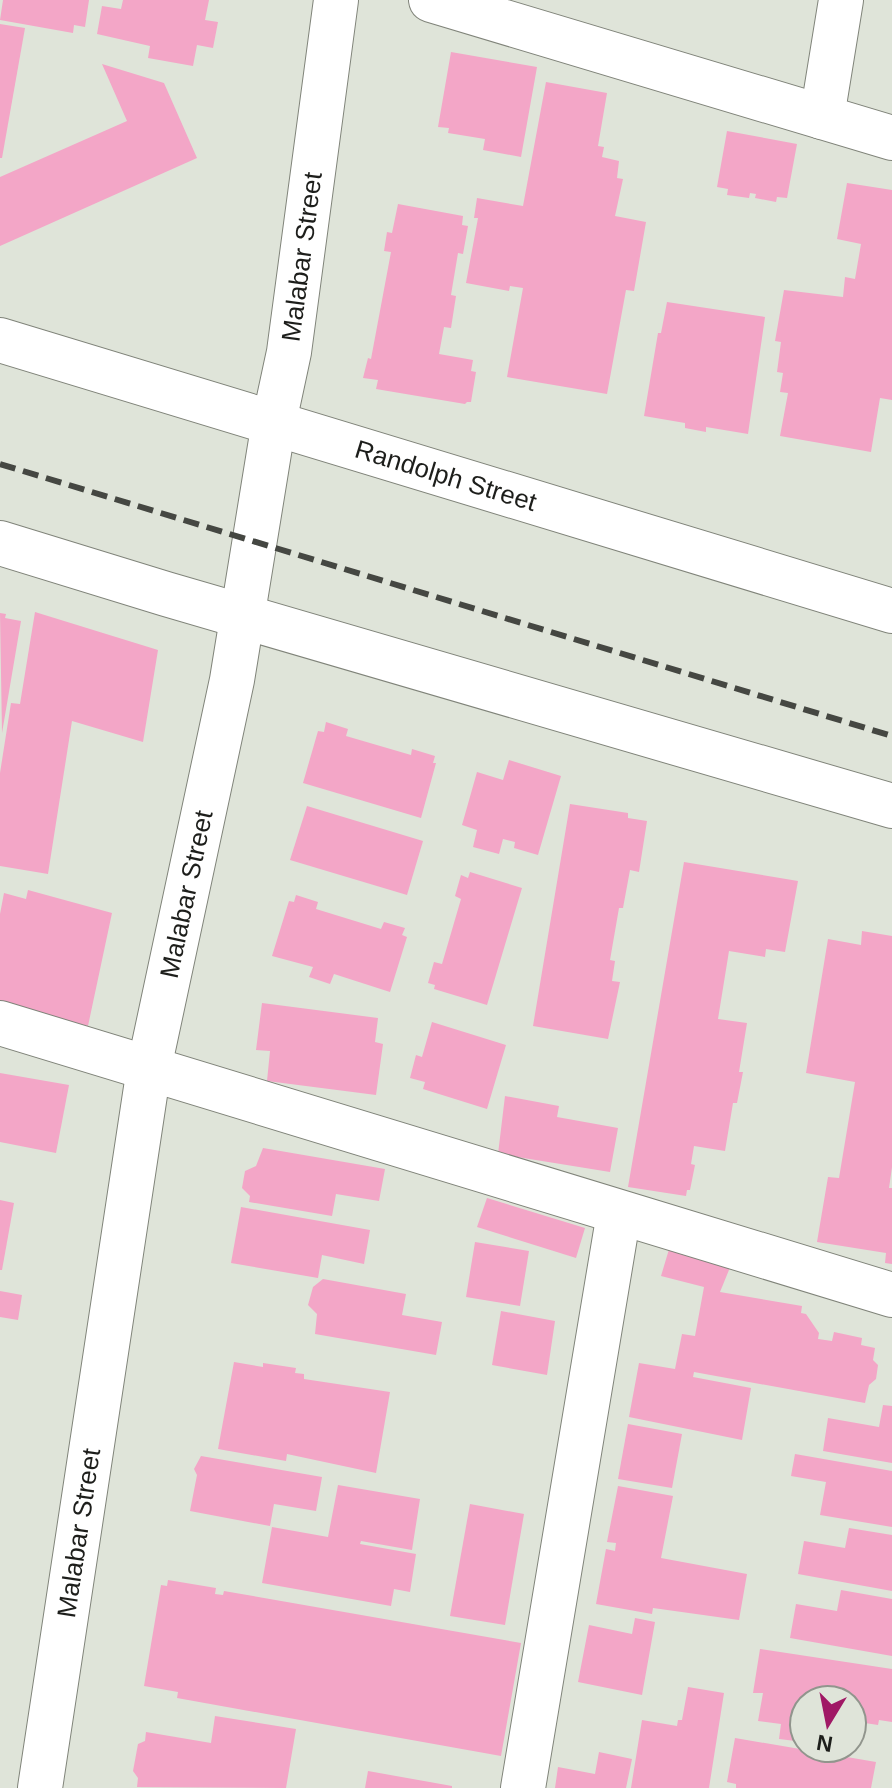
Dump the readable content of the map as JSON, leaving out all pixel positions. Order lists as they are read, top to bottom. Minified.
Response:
{"streets":{"street":["Malabar Street","Randolph Street"]},"crossings":[["Malabar Street","Randolph Street"]],"north":"bottom"}
